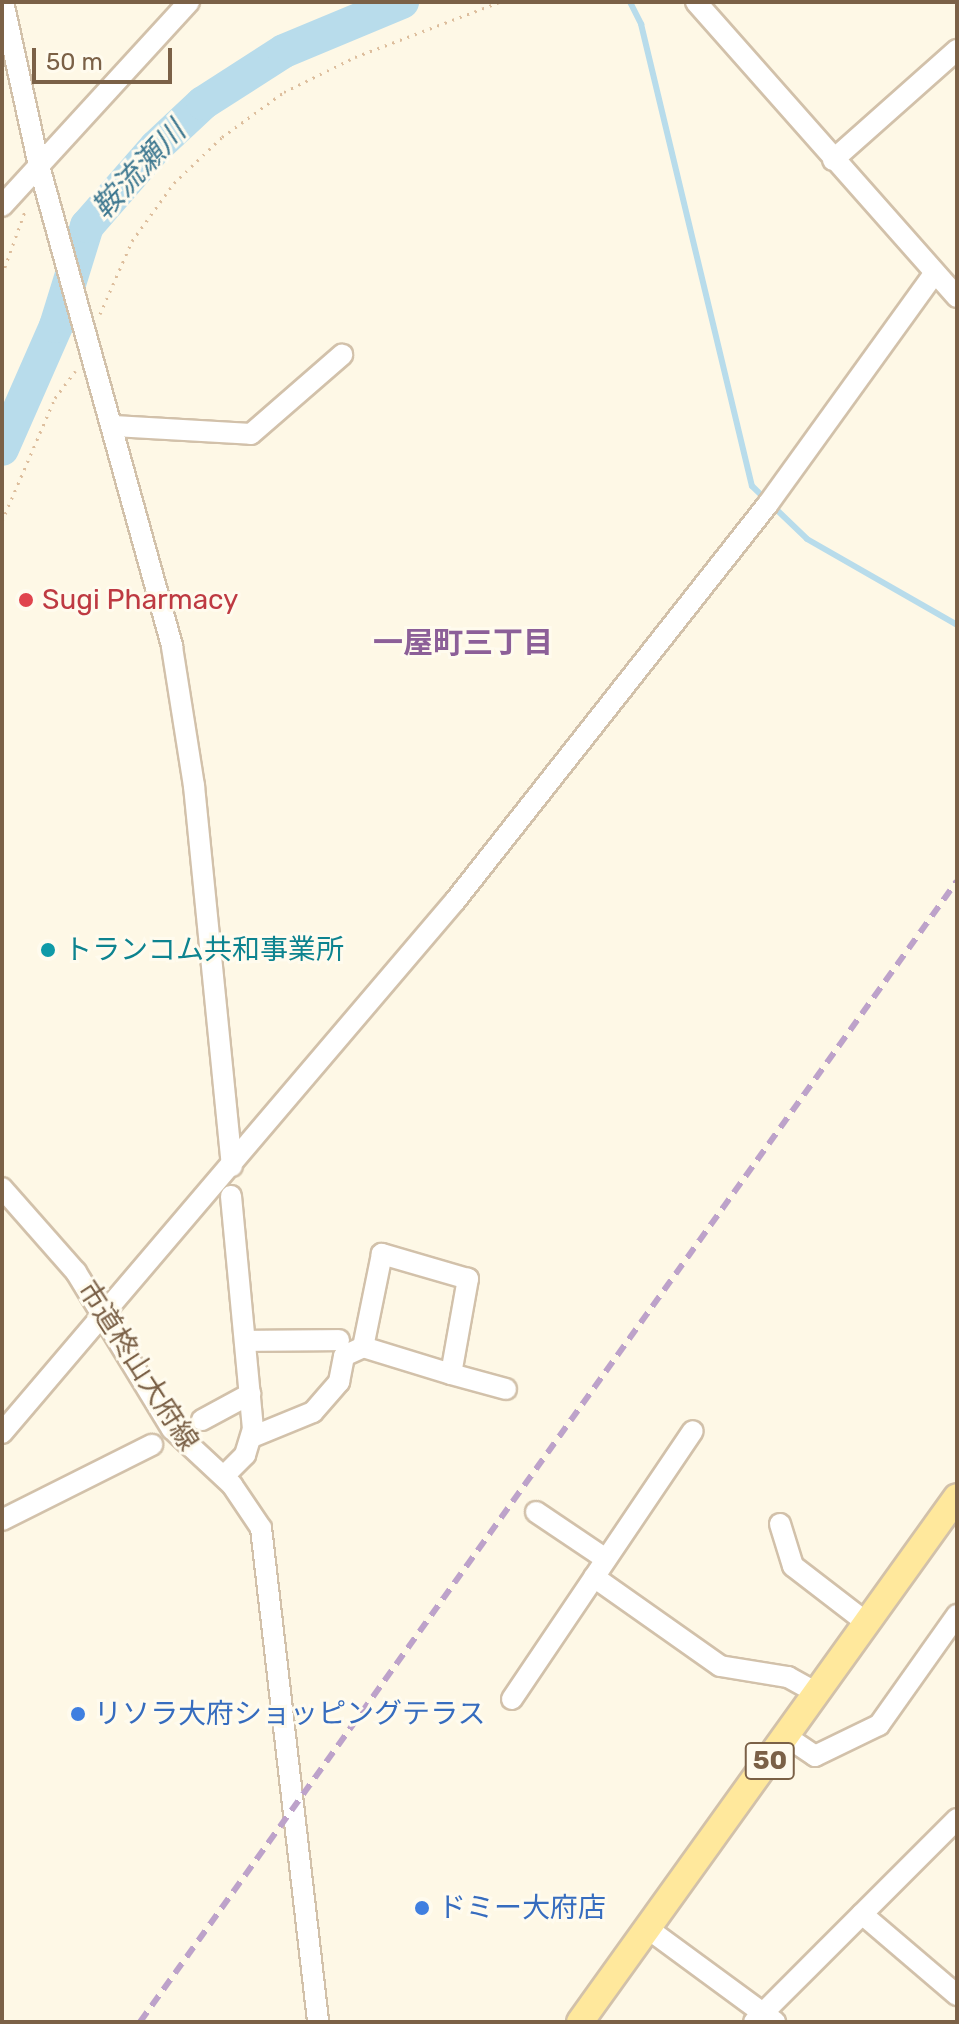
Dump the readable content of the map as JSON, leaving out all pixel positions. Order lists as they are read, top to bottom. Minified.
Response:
{"streets":{"main road":["50"],"street":["市道柊山大府線"]},"districts":["一屋町三丁目"],"water":["鞍流瀬川"],"places":["Sugi Pharmacy","トランコム共和事業所","リソラ大府ショッピングテラス","ドミー大府店"],"scale_bar":"50 m"}
